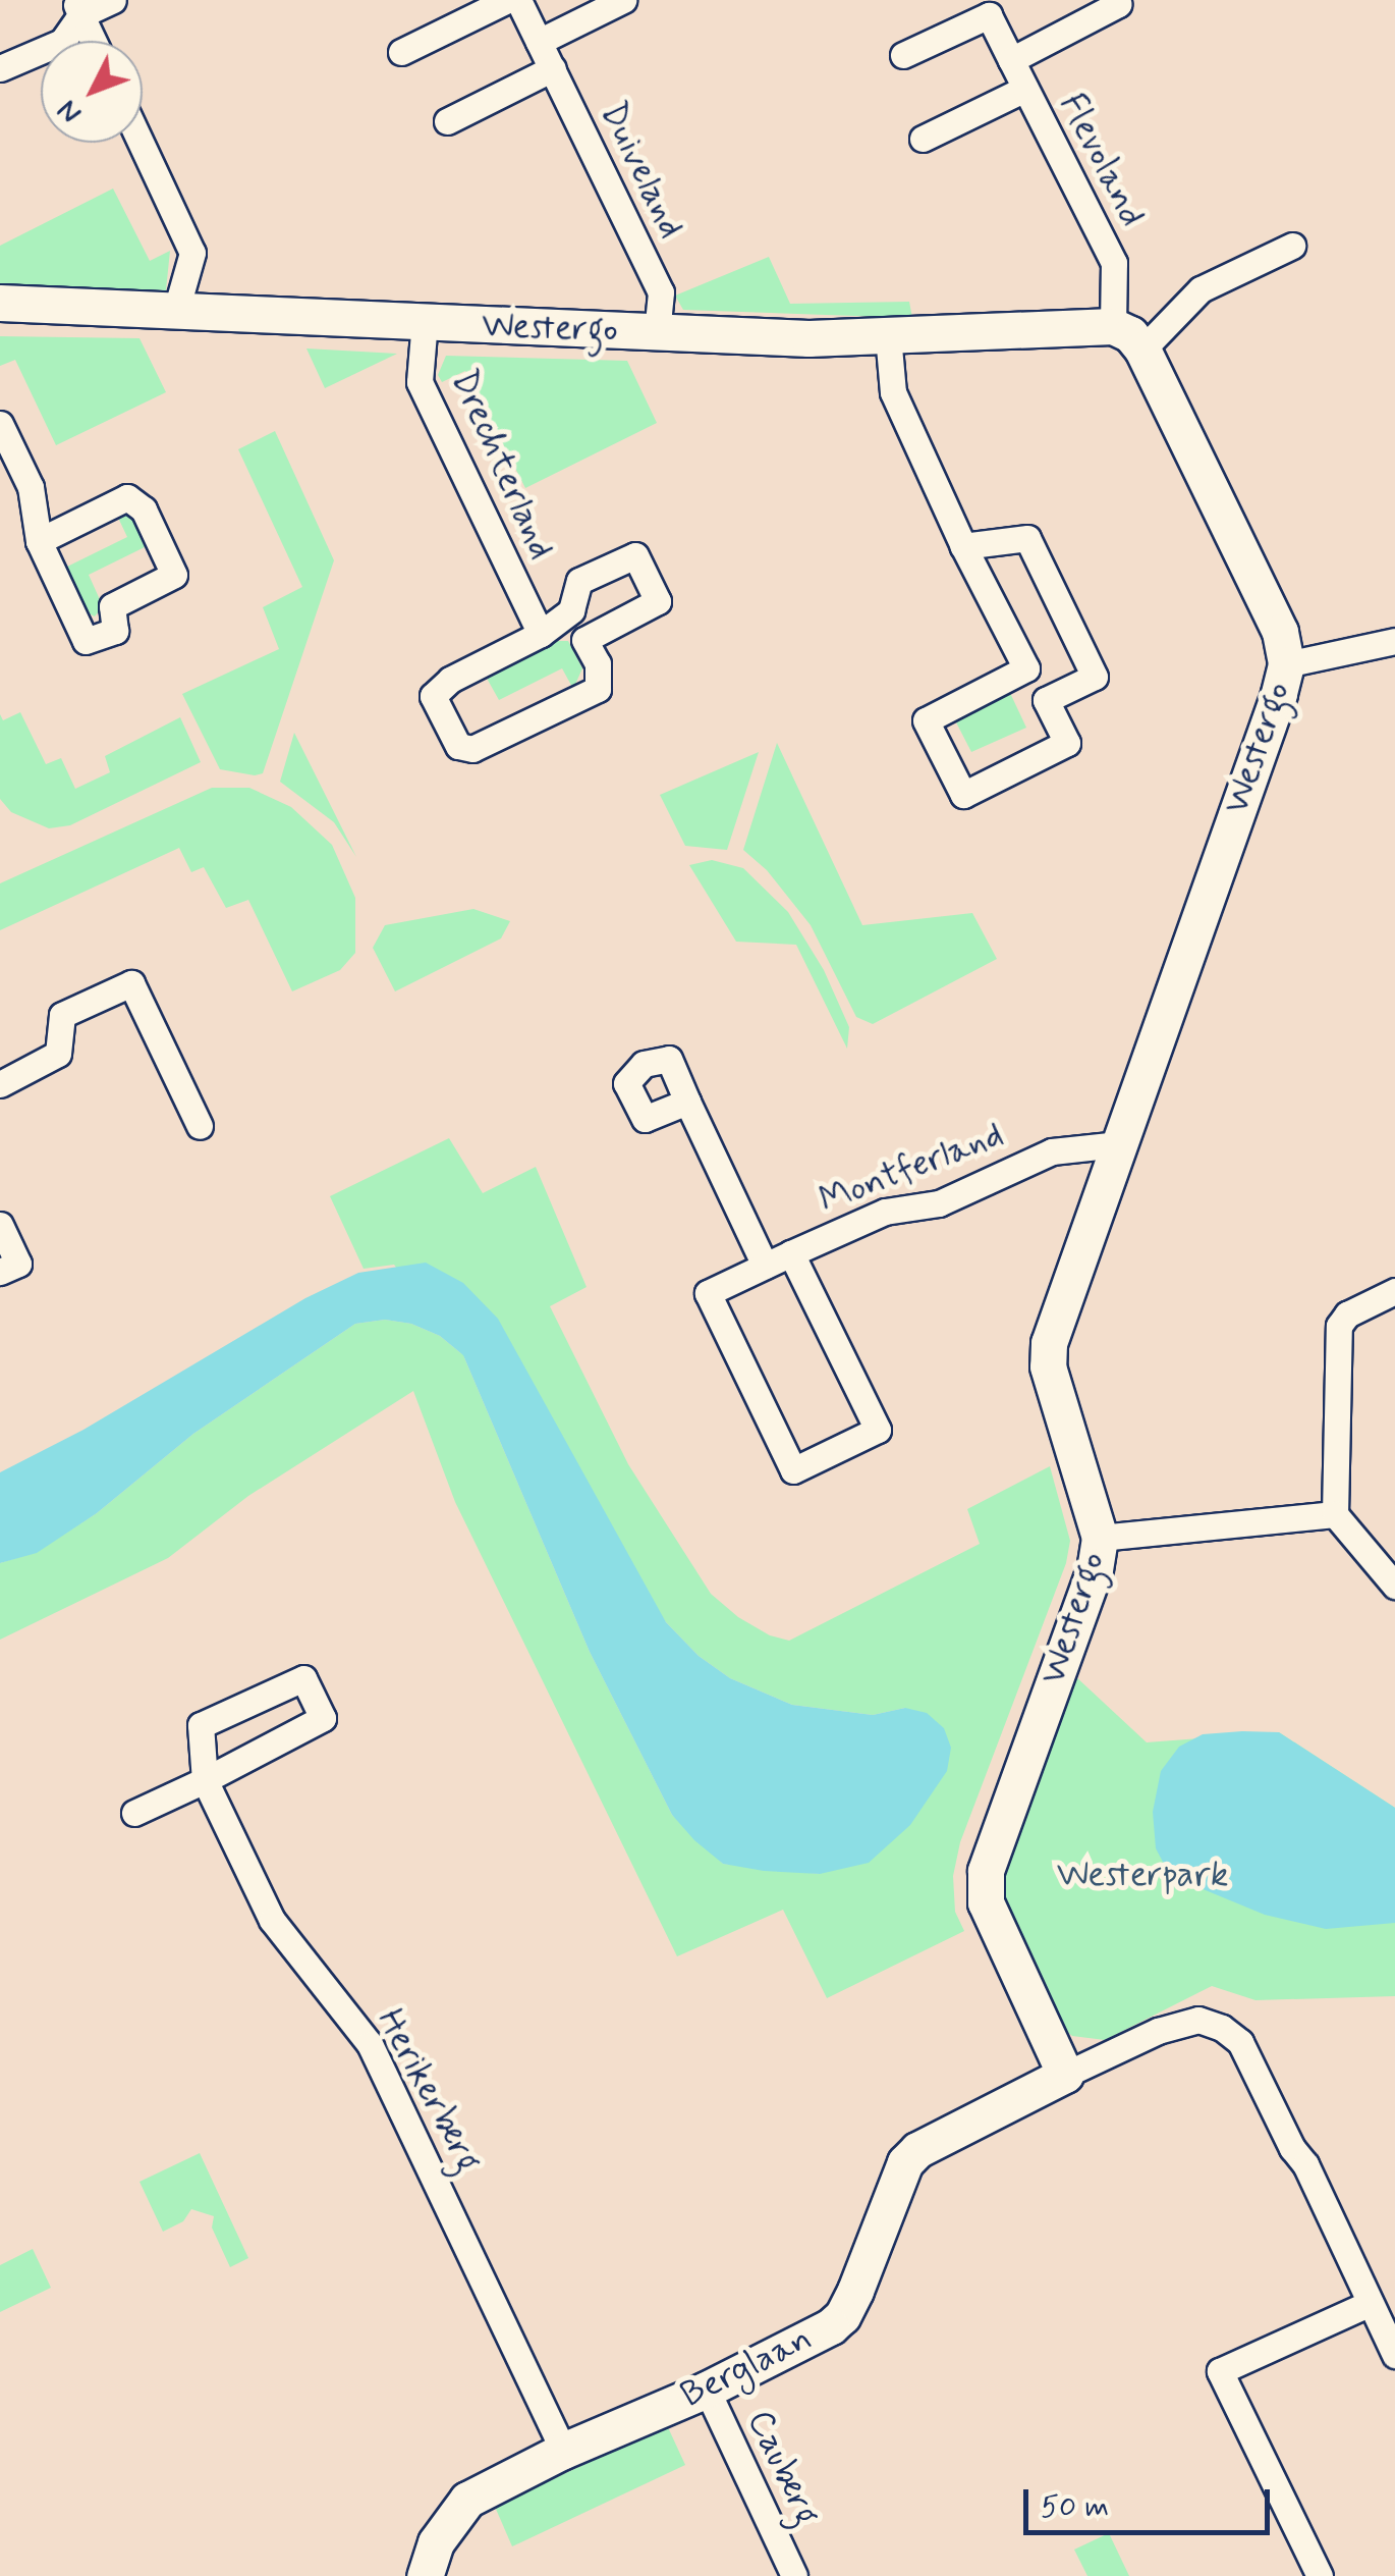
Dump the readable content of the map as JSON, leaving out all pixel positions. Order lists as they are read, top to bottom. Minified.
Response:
{"streets":{"street":["Flevoland","Duiveland","Westergo","Drechterland","Montferland","Herikerberg","Berglaan","Cauberg"]},"crossings":[["Flevoland","Westergo"],["Duiveland","Westergo"],["Westergo","Drechterland"],["Westergo","Montferland"],["Westergo","Berglaan"],["Herikerberg","Berglaan"],["Berglaan","Cauberg"]],"parks":["Westerpark"],"scale_bar":"50 m","north":"bottom left"}
